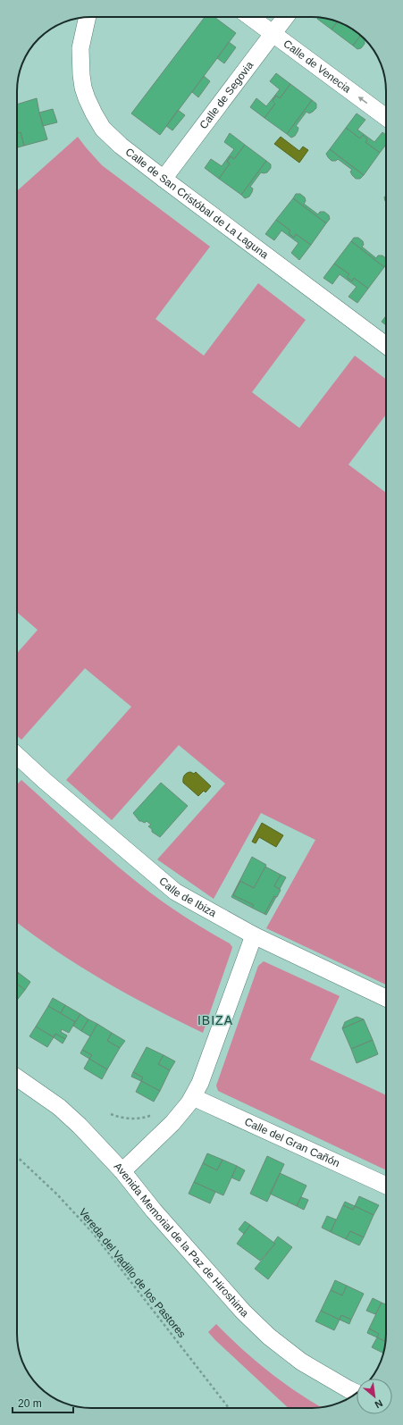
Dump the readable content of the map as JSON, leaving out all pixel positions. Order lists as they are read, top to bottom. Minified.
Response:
{"streets":{"street":["Calle de Venecia","Calle de Segovia","Calle de San Cristóbal de La Laguna","Calle de Ibiza","Calle del Gran Cañón","Avenida Memorial de la Paz de Hiroshima"],"path":["Vereda del Vadillo de los Pastores"]},"crossings":[["Calle de Venecia","Calle de Segovia"],["Calle de Segovia","Calle de San Cristóbal de La Laguna"]],"one_way":["Calle de Venecia"],"districts":["IBIZA"],"scale_bar":"20 m","north":"bottom right"}
